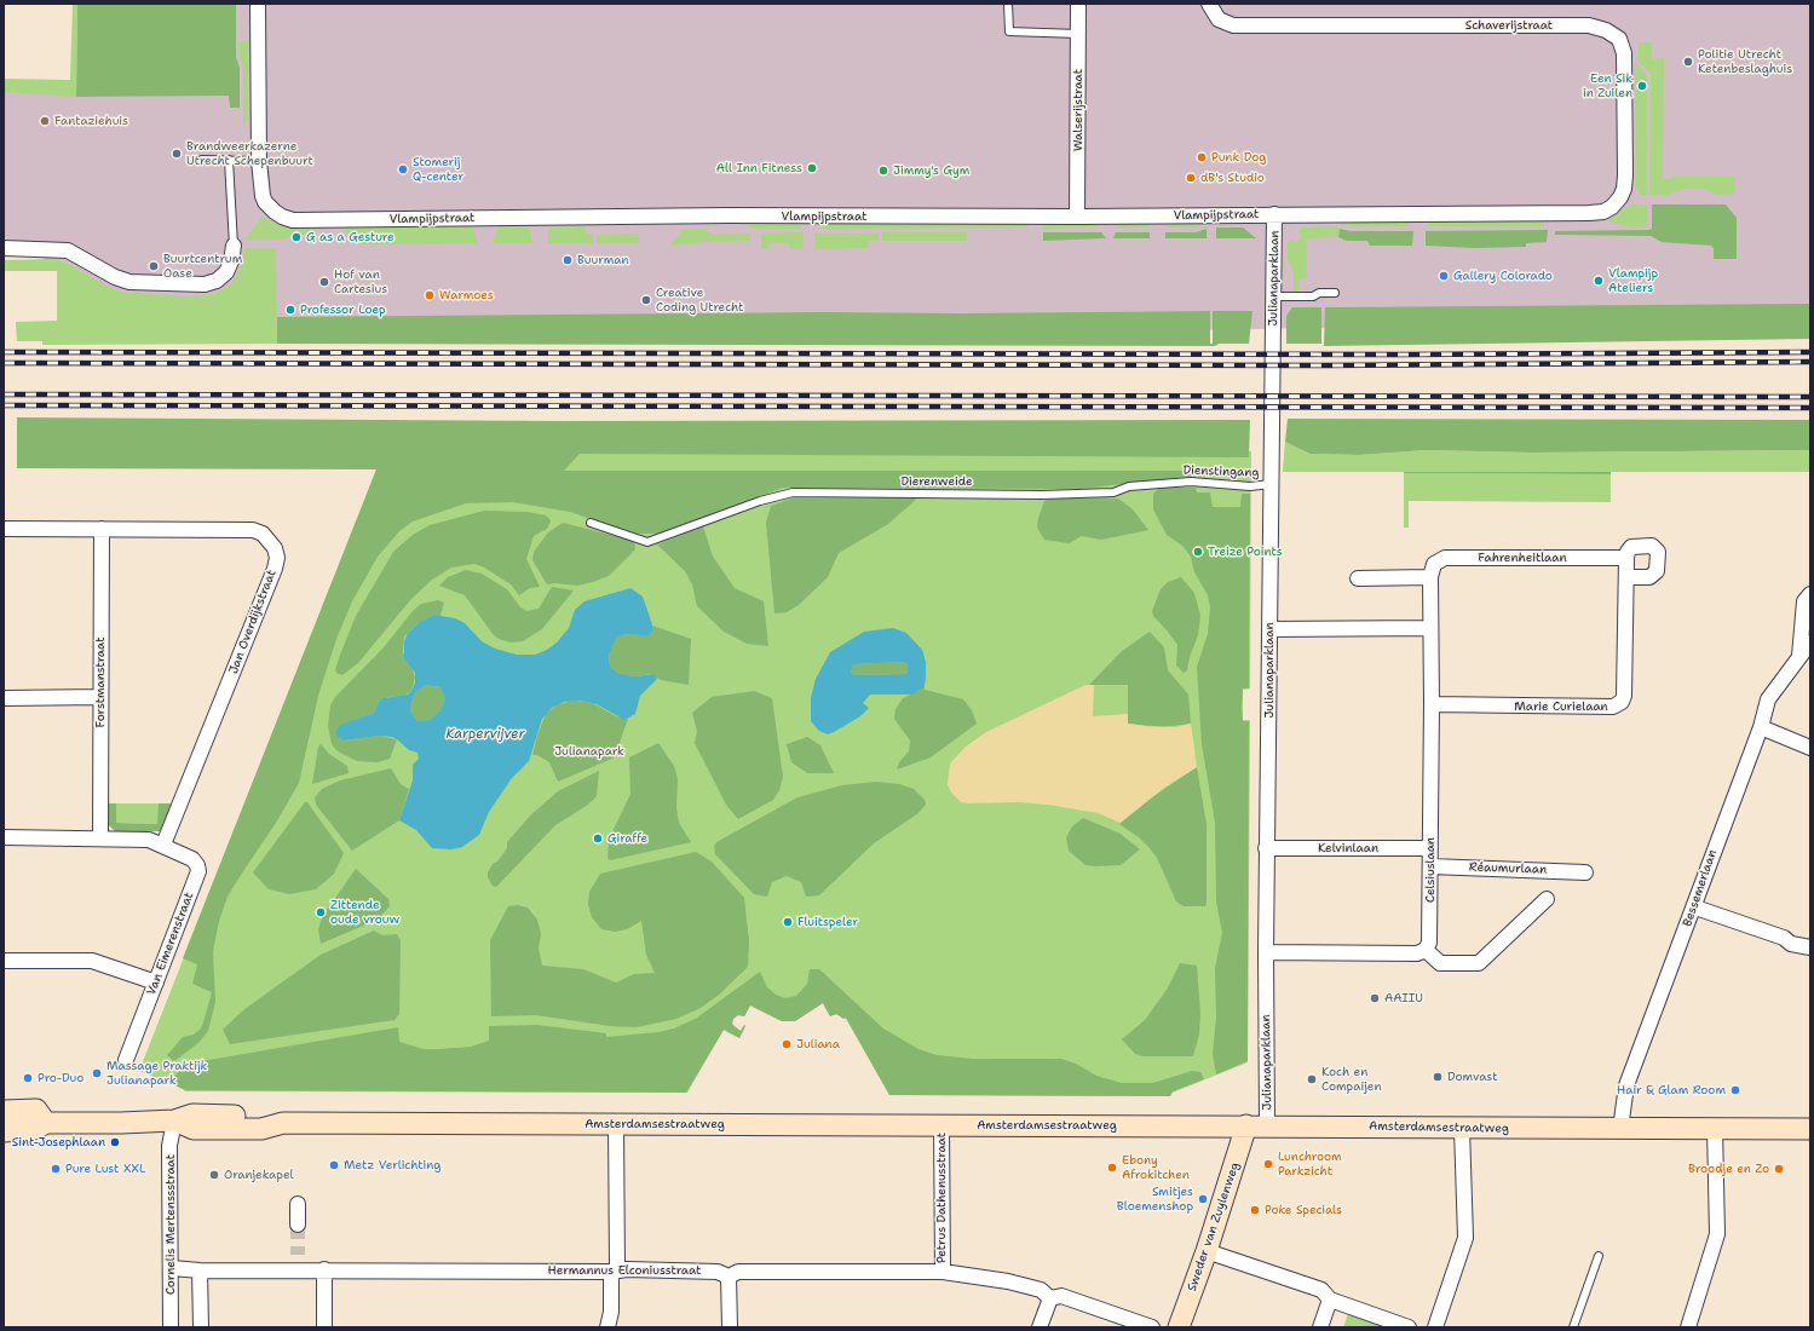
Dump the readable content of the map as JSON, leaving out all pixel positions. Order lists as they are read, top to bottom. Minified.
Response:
{"streets":{"main road":["Amsterdamsestraatweg","Sweder van Zuylenweg"],"street":["Schaverijstraat","Walserijstraat","Vlampijpstraat","Julianaparklaan","Fahrenheitlaan","Jan Overdijkstraat","Forstmanstraat","Marie Curielaan","Kelvinlaan","Réaumurlaan","Celsiuslaan","Bessemerlaan","Van Eimerenstraat","Petrus Dathenusstraat","Cornelis Mertenssstraat","Hermannus Elconiusstraat"],"lane":["Dienstingang","Dierenweide"]},"crossings":[["Schaverijstraat","Vlampijpstraat"],["Walserijstraat","Vlampijpstraat"],["Vlampijpstraat","Julianaparklaan"],["Julianaparklaan","Dienstingang"],["Julianaparklaan","Kelvinlaan"],["Julianaparklaan","Amsterdamsestraatweg"],["Dienstingang","Dierenweide"],["Fahrenheitlaan","Marie Curielaan"],["Fahrenheitlaan","Celsiuslaan"],["Jan Overdijkstraat","Forstmanstraat"],["Jan Overdijkstraat","Van Eimerenstraat"],["Forstmanstraat","Van Eimerenstraat"],["Marie Curielaan","Celsiuslaan"],["Kelvinlaan","Celsiuslaan"],["Réaumurlaan","Celsiuslaan"],["Bessemerlaan","Amsterdamsestraatweg"],["Amsterdamsestraatweg","Petrus Dathenusstraat"],["Amsterdamsestraatweg","Cornelis Mertenssstraat"],["Amsterdamsestraatweg","Sweder van Zuylenweg"],["Petrus Dathenusstraat","Hermannus Elconiusstraat"],["Cornelis Mertenssstraat","Hermannus Elconiusstraat"]],"water":["Karpervijver"],"parks":["Julianapark"],"places":["Politie Utrecht Ketenbeslaghuis","Een Sik in Zuilen","Fantaziehuis","Brandweerkazerne Utrecht Schepenbuurt","Punk Dog","All Inn Fitness","Stomerij Q-center","Jimmy's Gym","dB's Studio","G as a Gesture","Buurman","Buurtcentrum Oase","Gallery Colorado","Vlampijp Ateliers","Hof van Cartesius","Warmoes","Creative Coding Utrecht","Professor Loep","Treize Points","Giraffe","Zittende oude vrouw","Fluitspeler","AAIIU","Juliana","Massage Praktijk Julianapark","Domvast","Pro-Duo","Koch en Compaijen","Hair & Glam Room","Sint-Josephlaan","Lunchroom Parkzicht","Metz Verlichting","Ebony Afrokitchen","Pure Lust XXL","Broodje en Zo","Oranjekapel","Smitjes Bloemenshop","Poke Specials"]}
